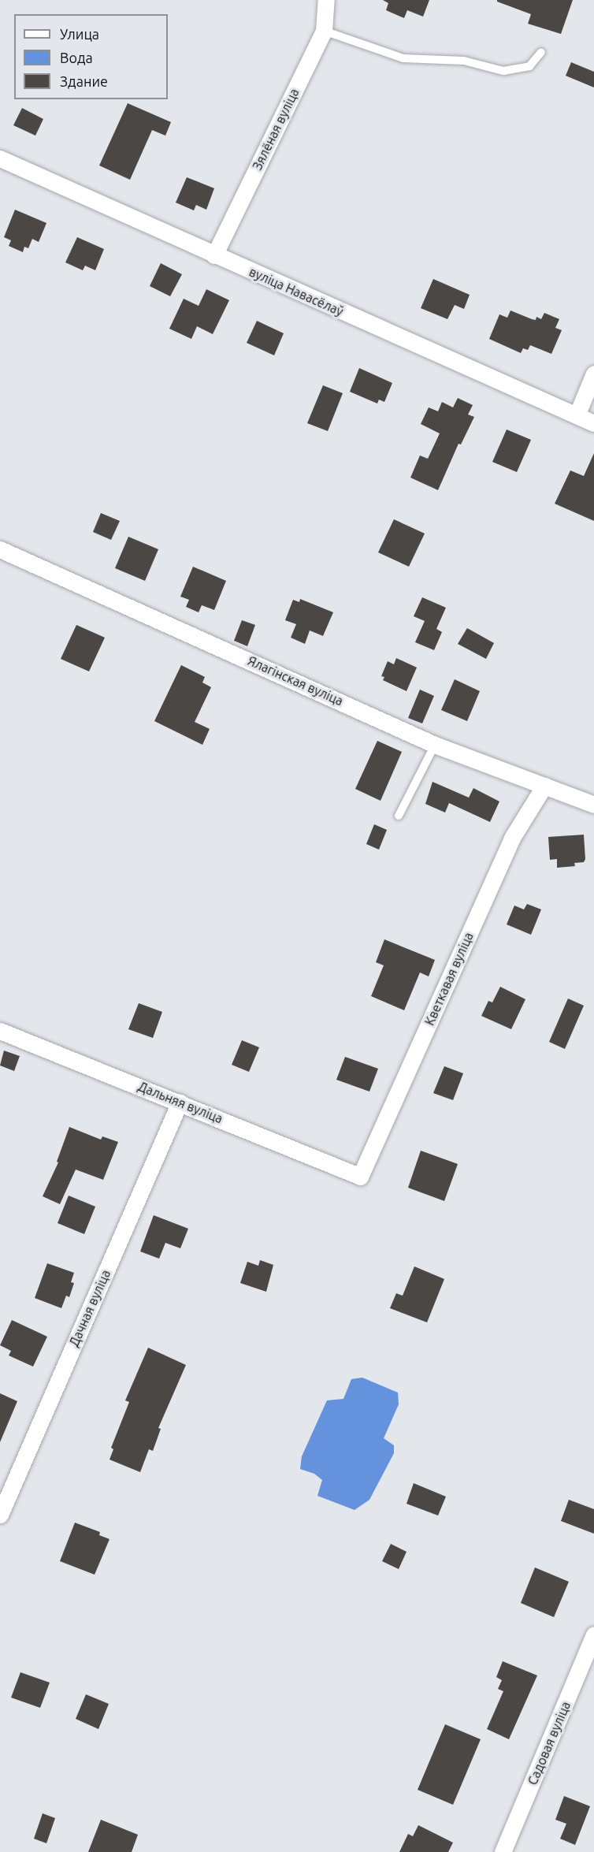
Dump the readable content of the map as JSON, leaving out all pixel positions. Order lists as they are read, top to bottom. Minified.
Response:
{"streets":{"street":["Зялёная вуліца","вуліца Навасёлаў","Ялагінская вуліца","Кветкавая вуліца","Дальняя вуліца","Дачная вуліца","Садовая вуліца"]},"crossings":[["Зялёная вуліца","вуліца Навасёлаў"],["Ялагінская вуліца","Кветкавая вуліца"],["Кветкавая вуліца","Дальняя вуліца"],["Дальняя вуліца","Дачная вуліца"]],"legend":["Улица","Вода","Здание"]}
